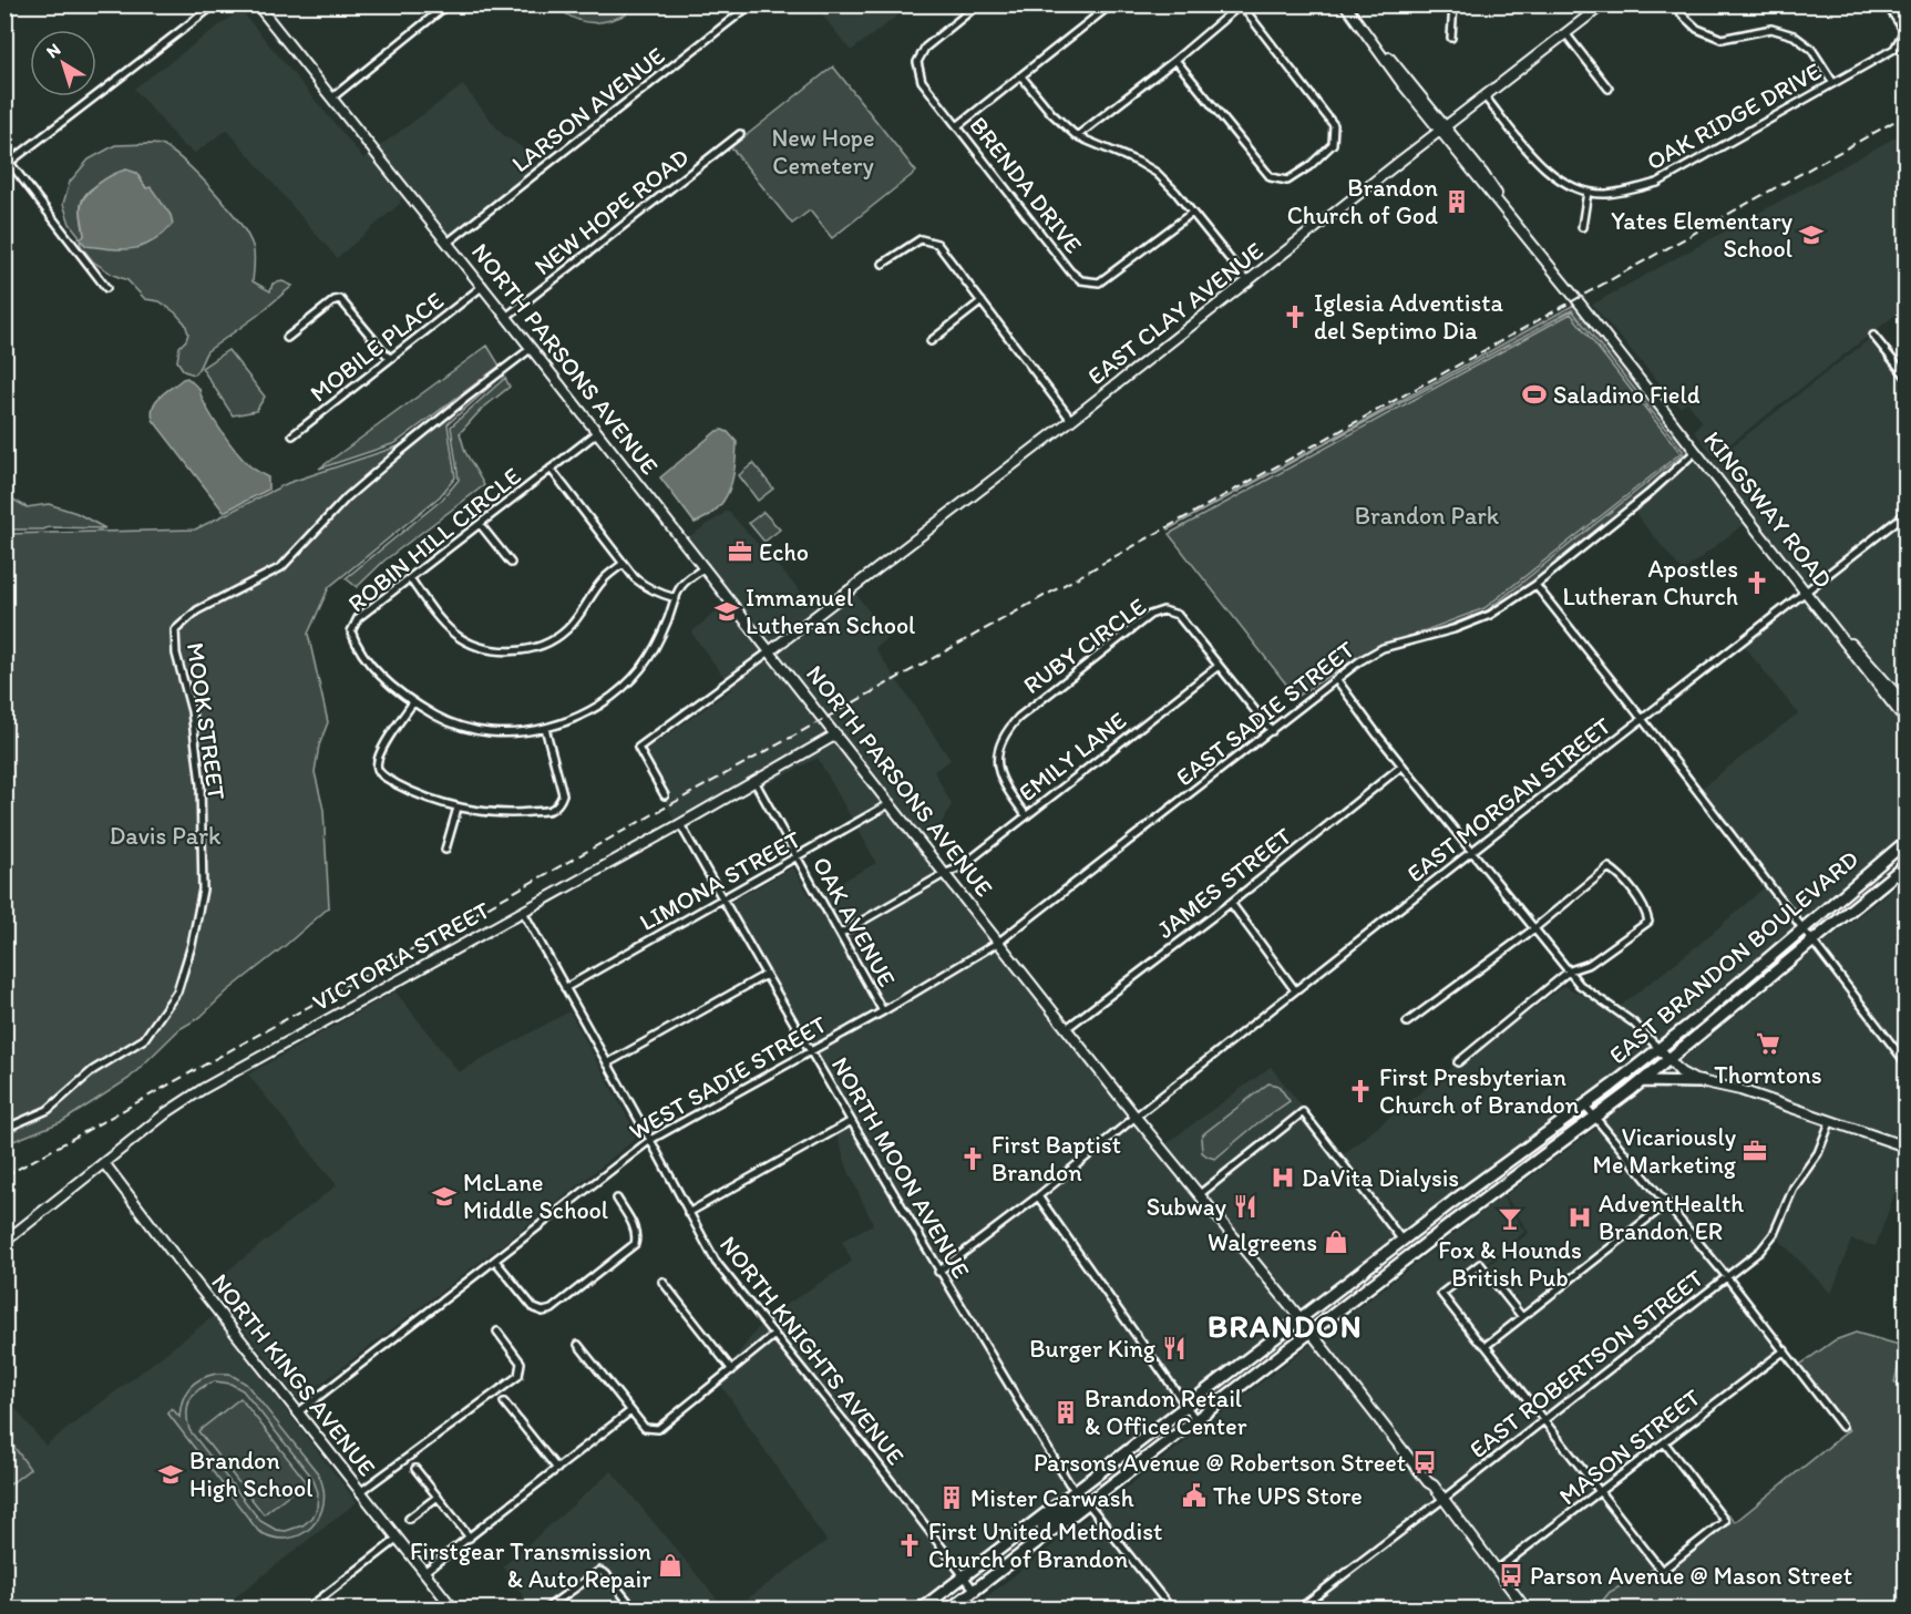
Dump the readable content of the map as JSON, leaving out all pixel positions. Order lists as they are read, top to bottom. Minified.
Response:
{"streets":{"highway":["EAST BRANDON BOULEVARD"],"street":["LARSON AVENUE","OAK RIDGE DRIVE","BRENDA DRIVE","NEW HOPE ROAD","EAST CLAY AVENUE","MOBILE PLACE","NORTH PARSONS AVENUE","KINGSWAY ROAD","ROBIN HILL CIRCLE","RUBY CIRCLE","EAST SADIE STREET","MOOK STREET","EMILY LANE","EAST MORGAN STREET","LIMONA STREET","JAMES STREET","OAK AVENUE","VICTORIA STREET","WEST SADIE STREET","NORTH MOON AVENUE","NORTH KNIGHTS AVENUE","EAST ROBERTSON STREET","NORTH KINGS AVENUE","MASON STREET"]},"crossings":[["LARSON AVENUE","NORTH PARSONS AVENUE"],["OAK RIDGE DRIVE","EAST CLAY AVENUE"],["NEW HOPE ROAD","NORTH PARSONS AVENUE"],["EAST CLAY AVENUE","NORTH PARSONS AVENUE"],["EAST CLAY AVENUE","KINGSWAY ROAD"],["MOBILE PLACE","NORTH PARSONS AVENUE"],["NORTH PARSONS AVENUE","ROBIN HILL CIRCLE"],["NORTH PARSONS AVENUE","EAST SADIE STREET"],["NORTH PARSONS AVENUE","MOOK STREET"],["NORTH PARSONS AVENUE","EMILY LANE"],["NORTH PARSONS AVENUE","EAST MORGAN STREET"],["NORTH PARSONS AVENUE","LIMONA STREET"],["NORTH PARSONS AVENUE","JAMES STREET"],["NORTH PARSONS AVENUE","VICTORIA STREET"],["NORTH PARSONS AVENUE","EAST BRANDON BOULEVARD"],["NORTH PARSONS AVENUE","WEST SADIE STREET"],["NORTH PARSONS AVENUE","EAST ROBERTSON STREET"],["NORTH PARSONS AVENUE","MASON STREET"],["KINGSWAY ROAD","EAST SADIE STREET"],["KINGSWAY ROAD","EAST MORGAN STREET"],["RUBY CIRCLE","EAST SADIE STREET"],["RUBY CIRCLE","EMILY LANE"],["EAST SADIE STREET","WEST SADIE STREET"],["EMILY LANE","OAK AVENUE"],["EAST MORGAN STREET","NORTH MOON AVENUE"],["LIMONA STREET","OAK AVENUE"],["LIMONA STREET","NORTH MOON AVENUE"],["LIMONA STREET","NORTH KNIGHTS AVENUE"],["OAK AVENUE","VICTORIA STREET"],["OAK AVENUE","WEST SADIE STREET"],["VICTORIA STREET","NORTH MOON AVENUE"],["VICTORIA STREET","NORTH KNIGHTS AVENUE"],["VICTORIA STREET","NORTH KINGS AVENUE"],["EAST BRANDON BOULEVARD","NORTH KNIGHTS AVENUE"],["WEST SADIE STREET","NORTH MOON AVENUE"],["WEST SADIE STREET","NORTH KNIGHTS AVENUE"],["WEST SADIE STREET","NORTH KINGS AVENUE"]],"districts":["BRANDON"],"parks":["New Hope Cemetery","Brandon Park","Davis Park"],"places":{"building":["Brandon Church of God","Brandon Retail & Office Center","Mister Carwash"],"school or university":["Yates Elementary School","Immanuel Lutheran School","McLane Middle School","Brandon High School"],"church":["Iglesia Adventista del Septimo Dia","Apostles Lutheran Church","First Presbyterian Church of Brandon","First Baptist Brandon","First United Methodist Church of Brandon"],"sports":["Saladino Field"],"office":["Echo","Vicariously Me Marketing"],"supermarket":["Thorntons"],"hospital":["DaVita Dialysis","AdventHealth Brandon ER"],"restaurant":["Subway","Burger King"],"bar":["Fox & Hounds British Pub"],"shop":["Walgreens","Firstgear Transmission & Auto Repair"],"bus stop":["Parsons Avenue @ Robertson Street","Parson Avenue @ Mason Street"],"public building":["The UPS Store"]},"north":"top left"}
